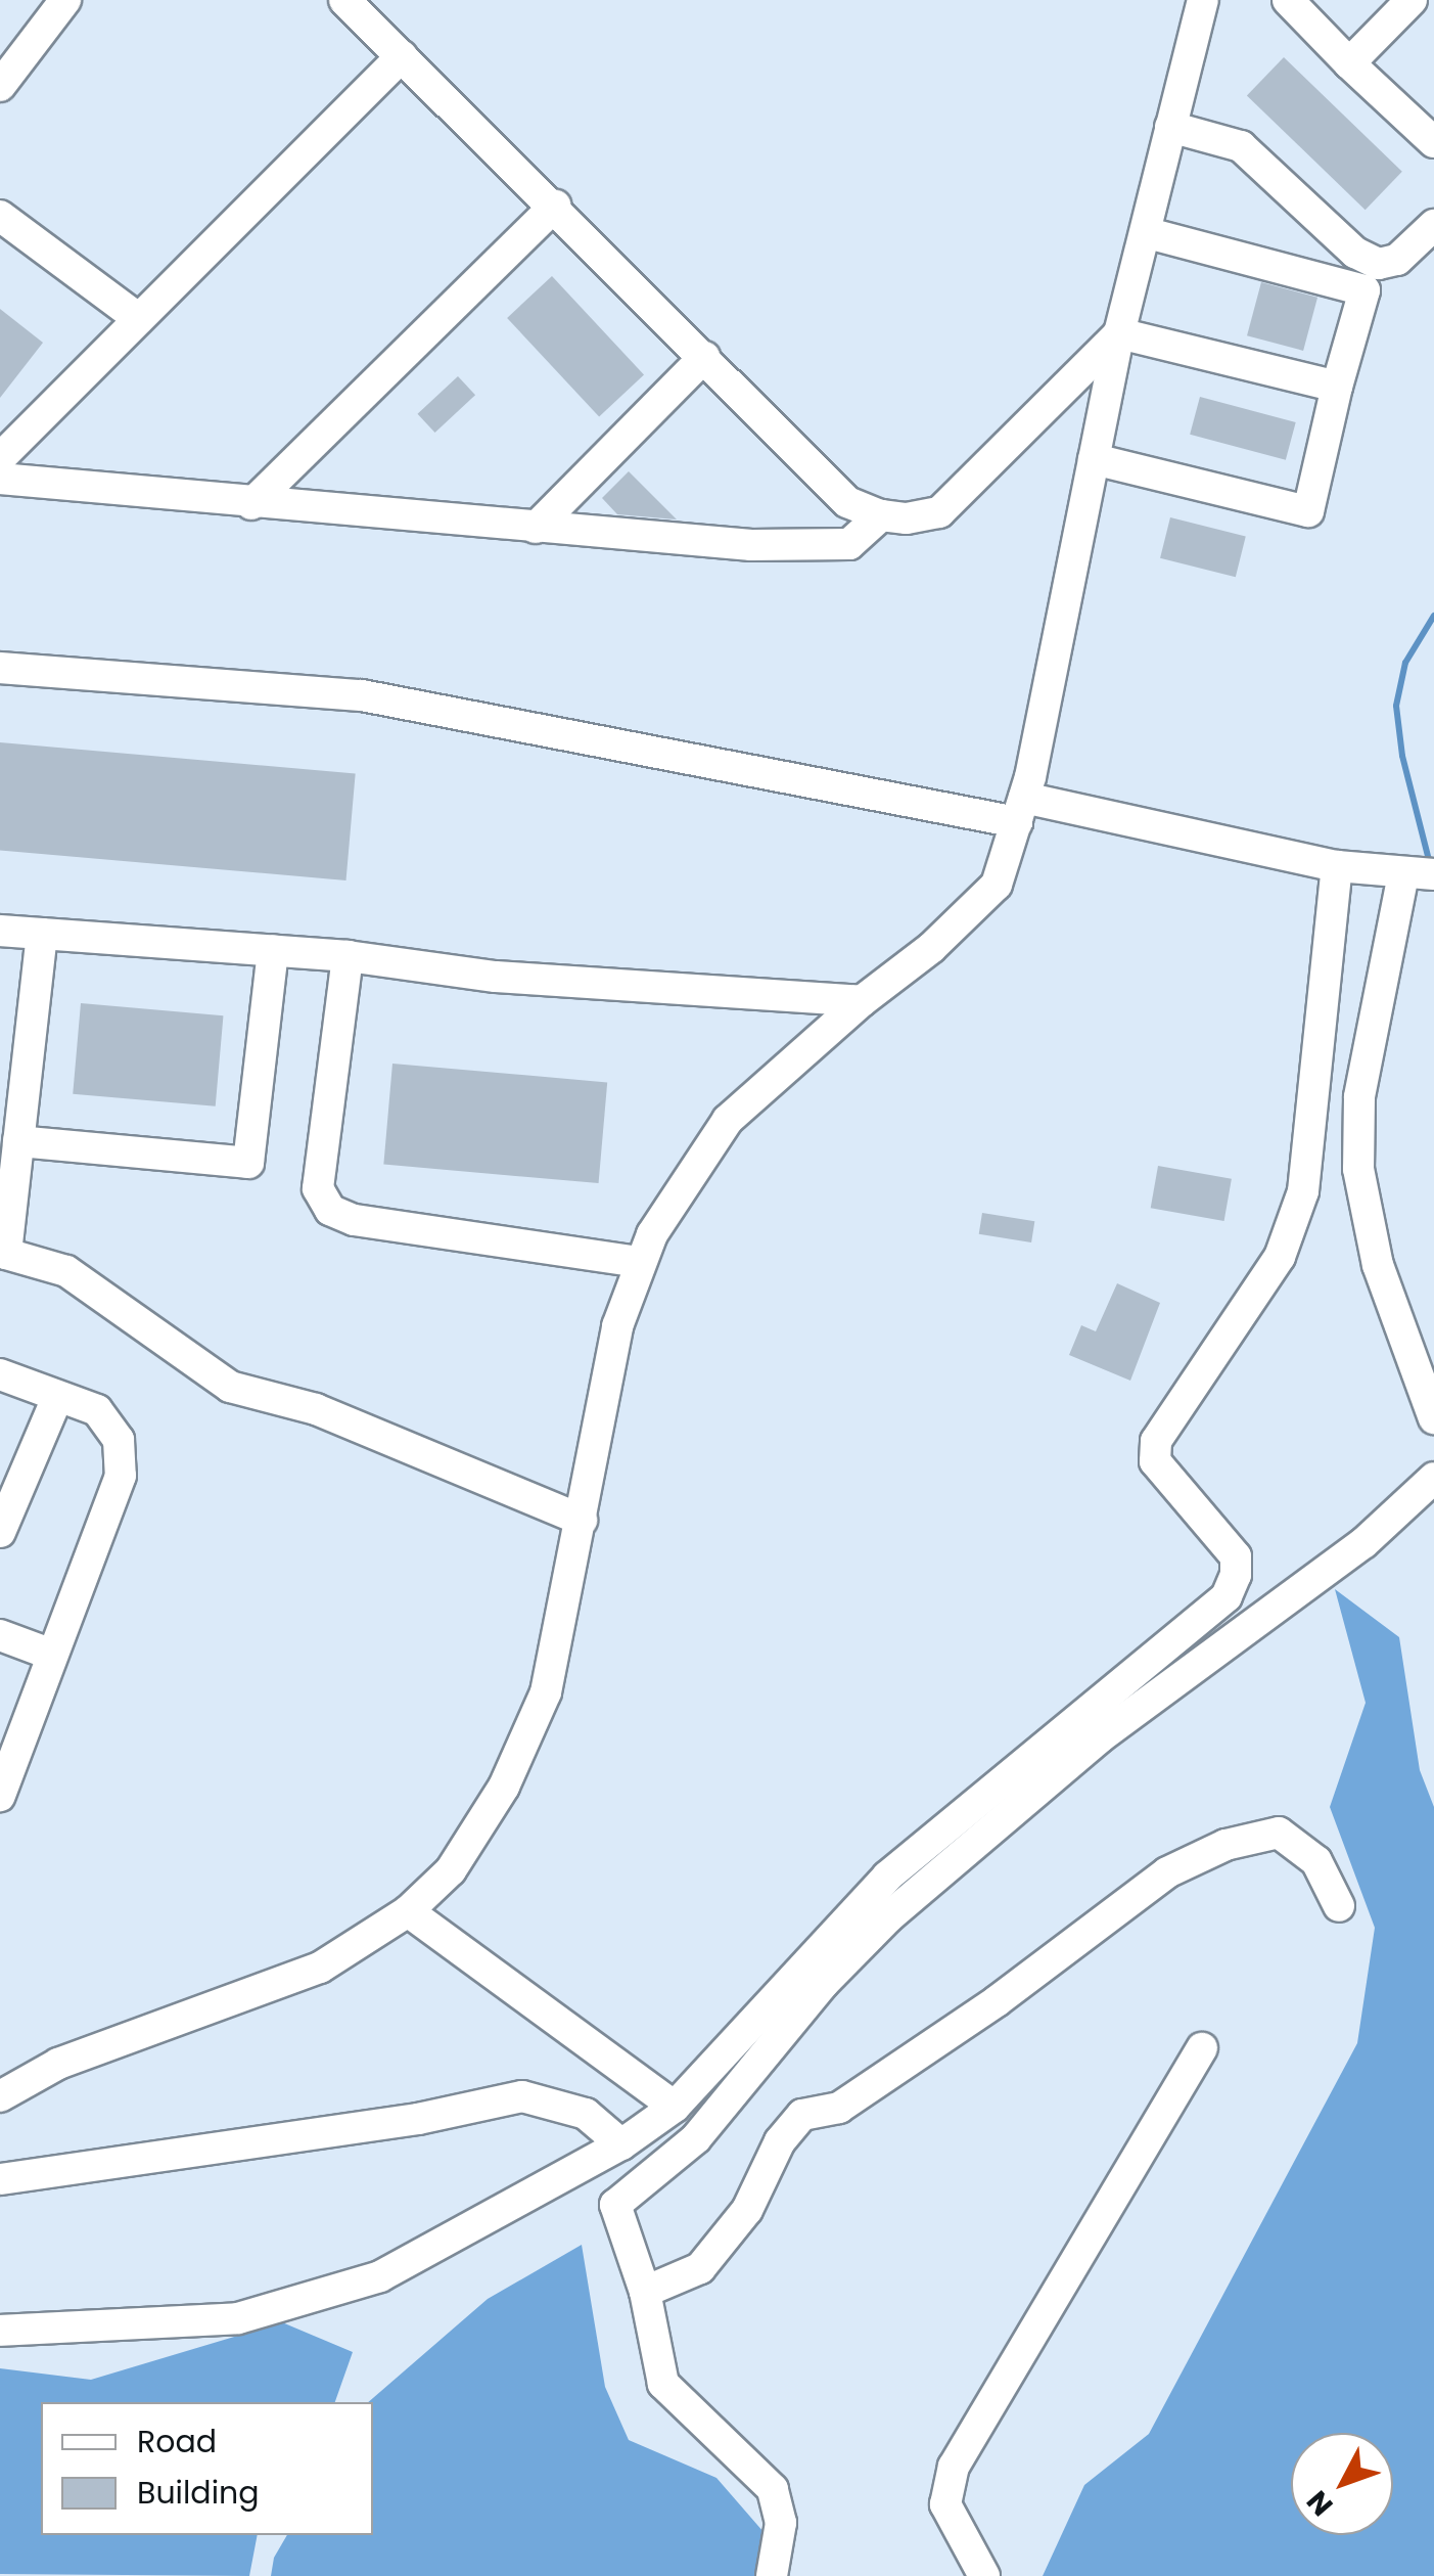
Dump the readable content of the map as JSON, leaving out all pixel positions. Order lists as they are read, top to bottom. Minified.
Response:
{"legend":["Road","Building"],"north":"bottom left"}
